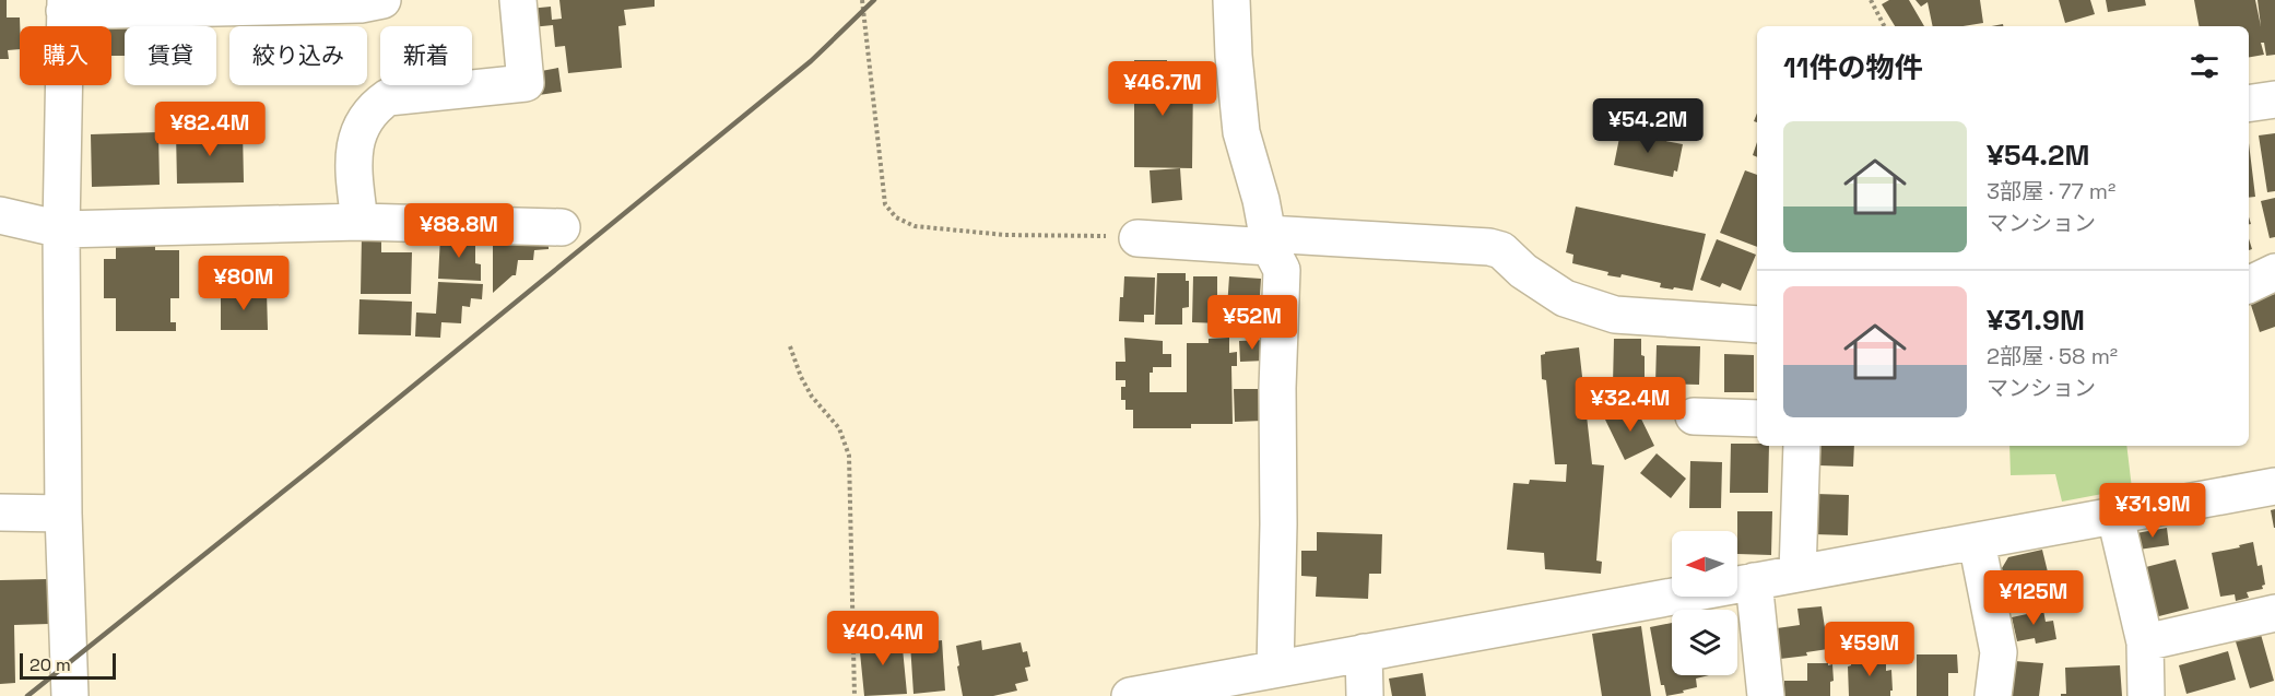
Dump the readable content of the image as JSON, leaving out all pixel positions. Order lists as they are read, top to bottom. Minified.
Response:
{"scale_bar":"20 m","north":"left","page":{"chip":["購入","賃貸","絞り込み","新着"],"heading":"11件の物件","price":["¥46.7M","¥54.2M","¥82.4M","¥88.8M","¥80M","¥52M","¥32.4M","¥31.9M","¥125M","¥40.4M","¥59M"],"list":[{"name":"¥54.2M","note":"3部屋 · 77 m² · マンション"},{"name":"¥31.9M","note":"2部屋 · 58 m² · マンション"}],"scale":"20 m"}}
